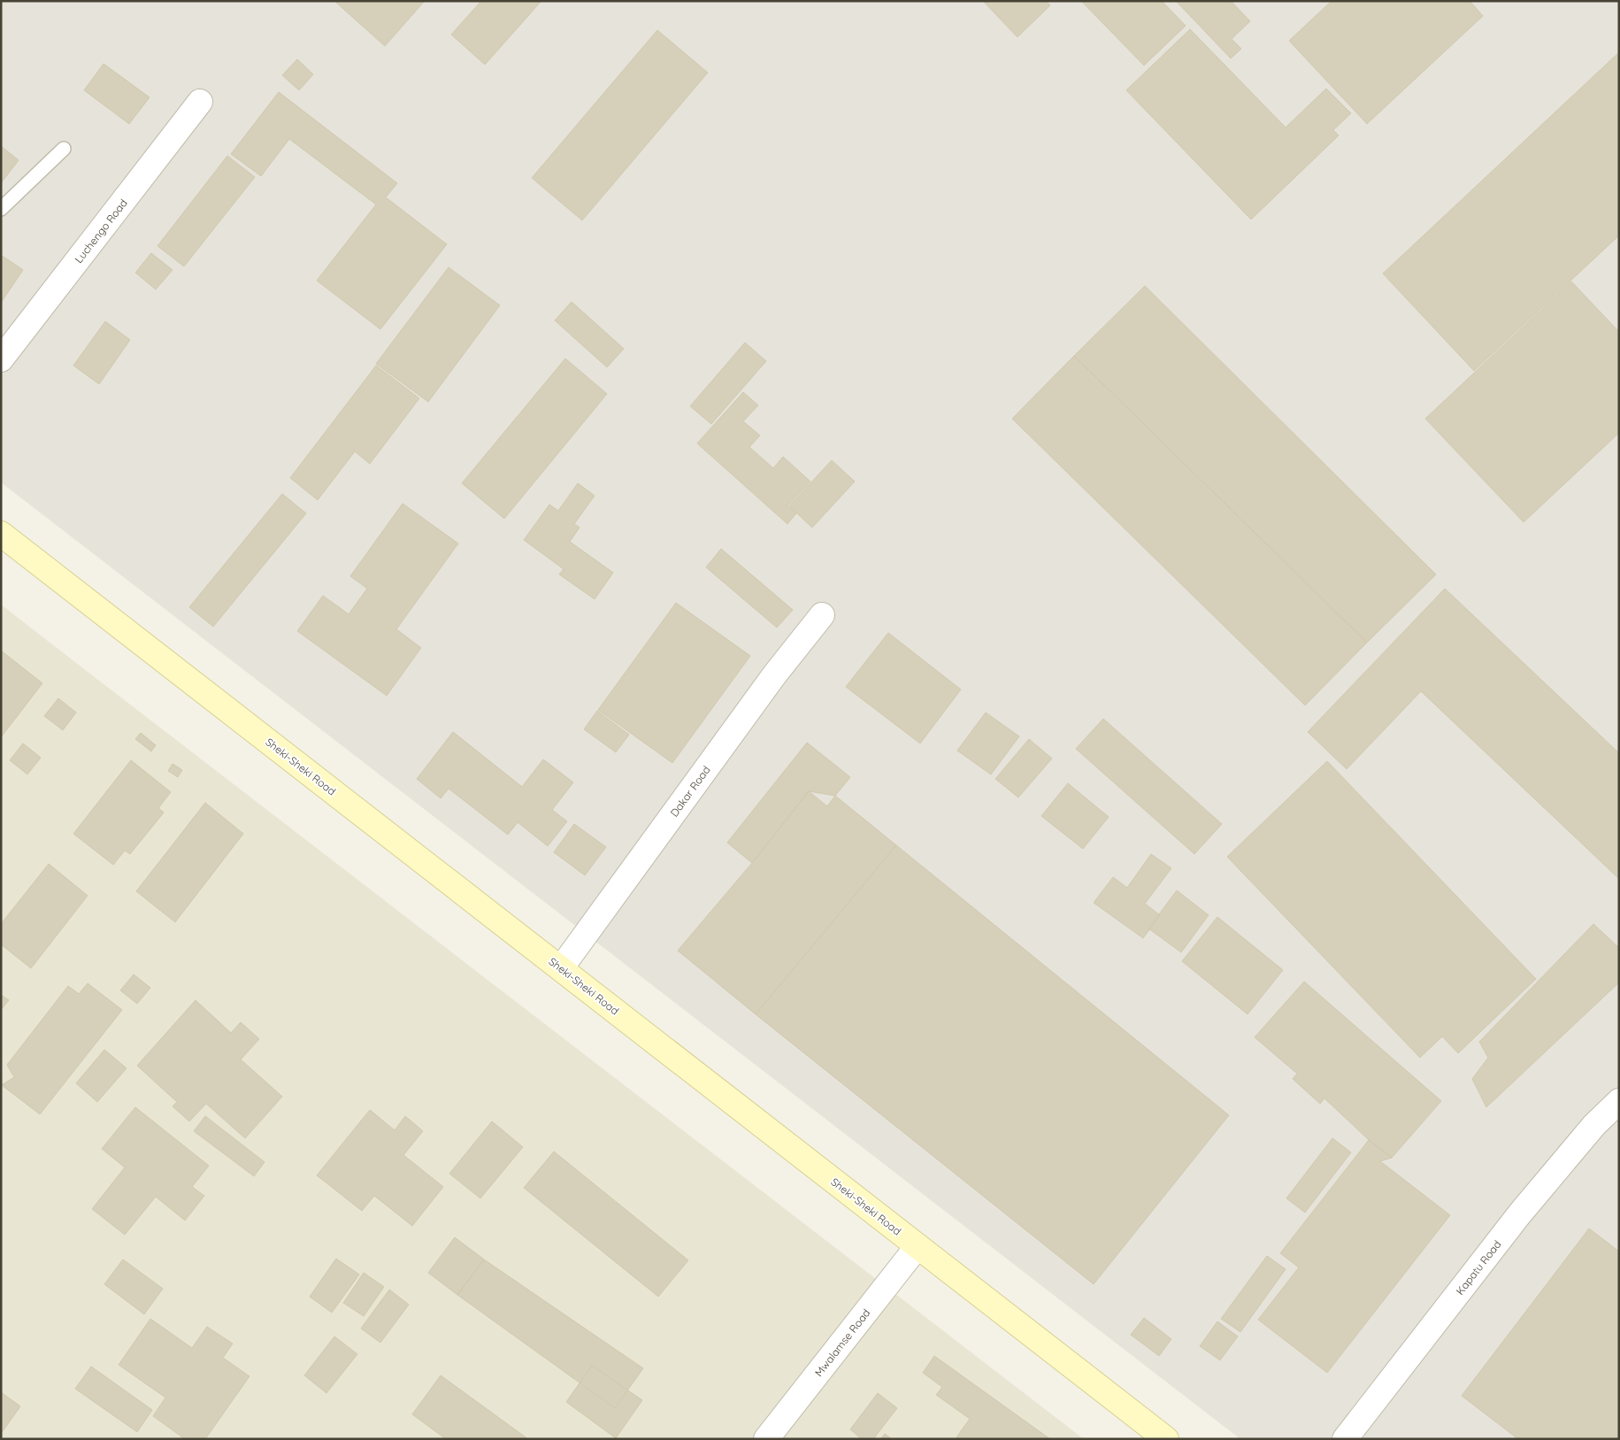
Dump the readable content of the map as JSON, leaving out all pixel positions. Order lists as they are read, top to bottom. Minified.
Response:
{"streets":{"street":["Luchengo Road","Sheki-Sheki Road","Dakar Road","Kapatu Road","Mwalamse Road"]},"crossings":[["Sheki-Sheki Road","Dakar Road"],["Sheki-Sheki Road","Mwalamse Road"]]}
